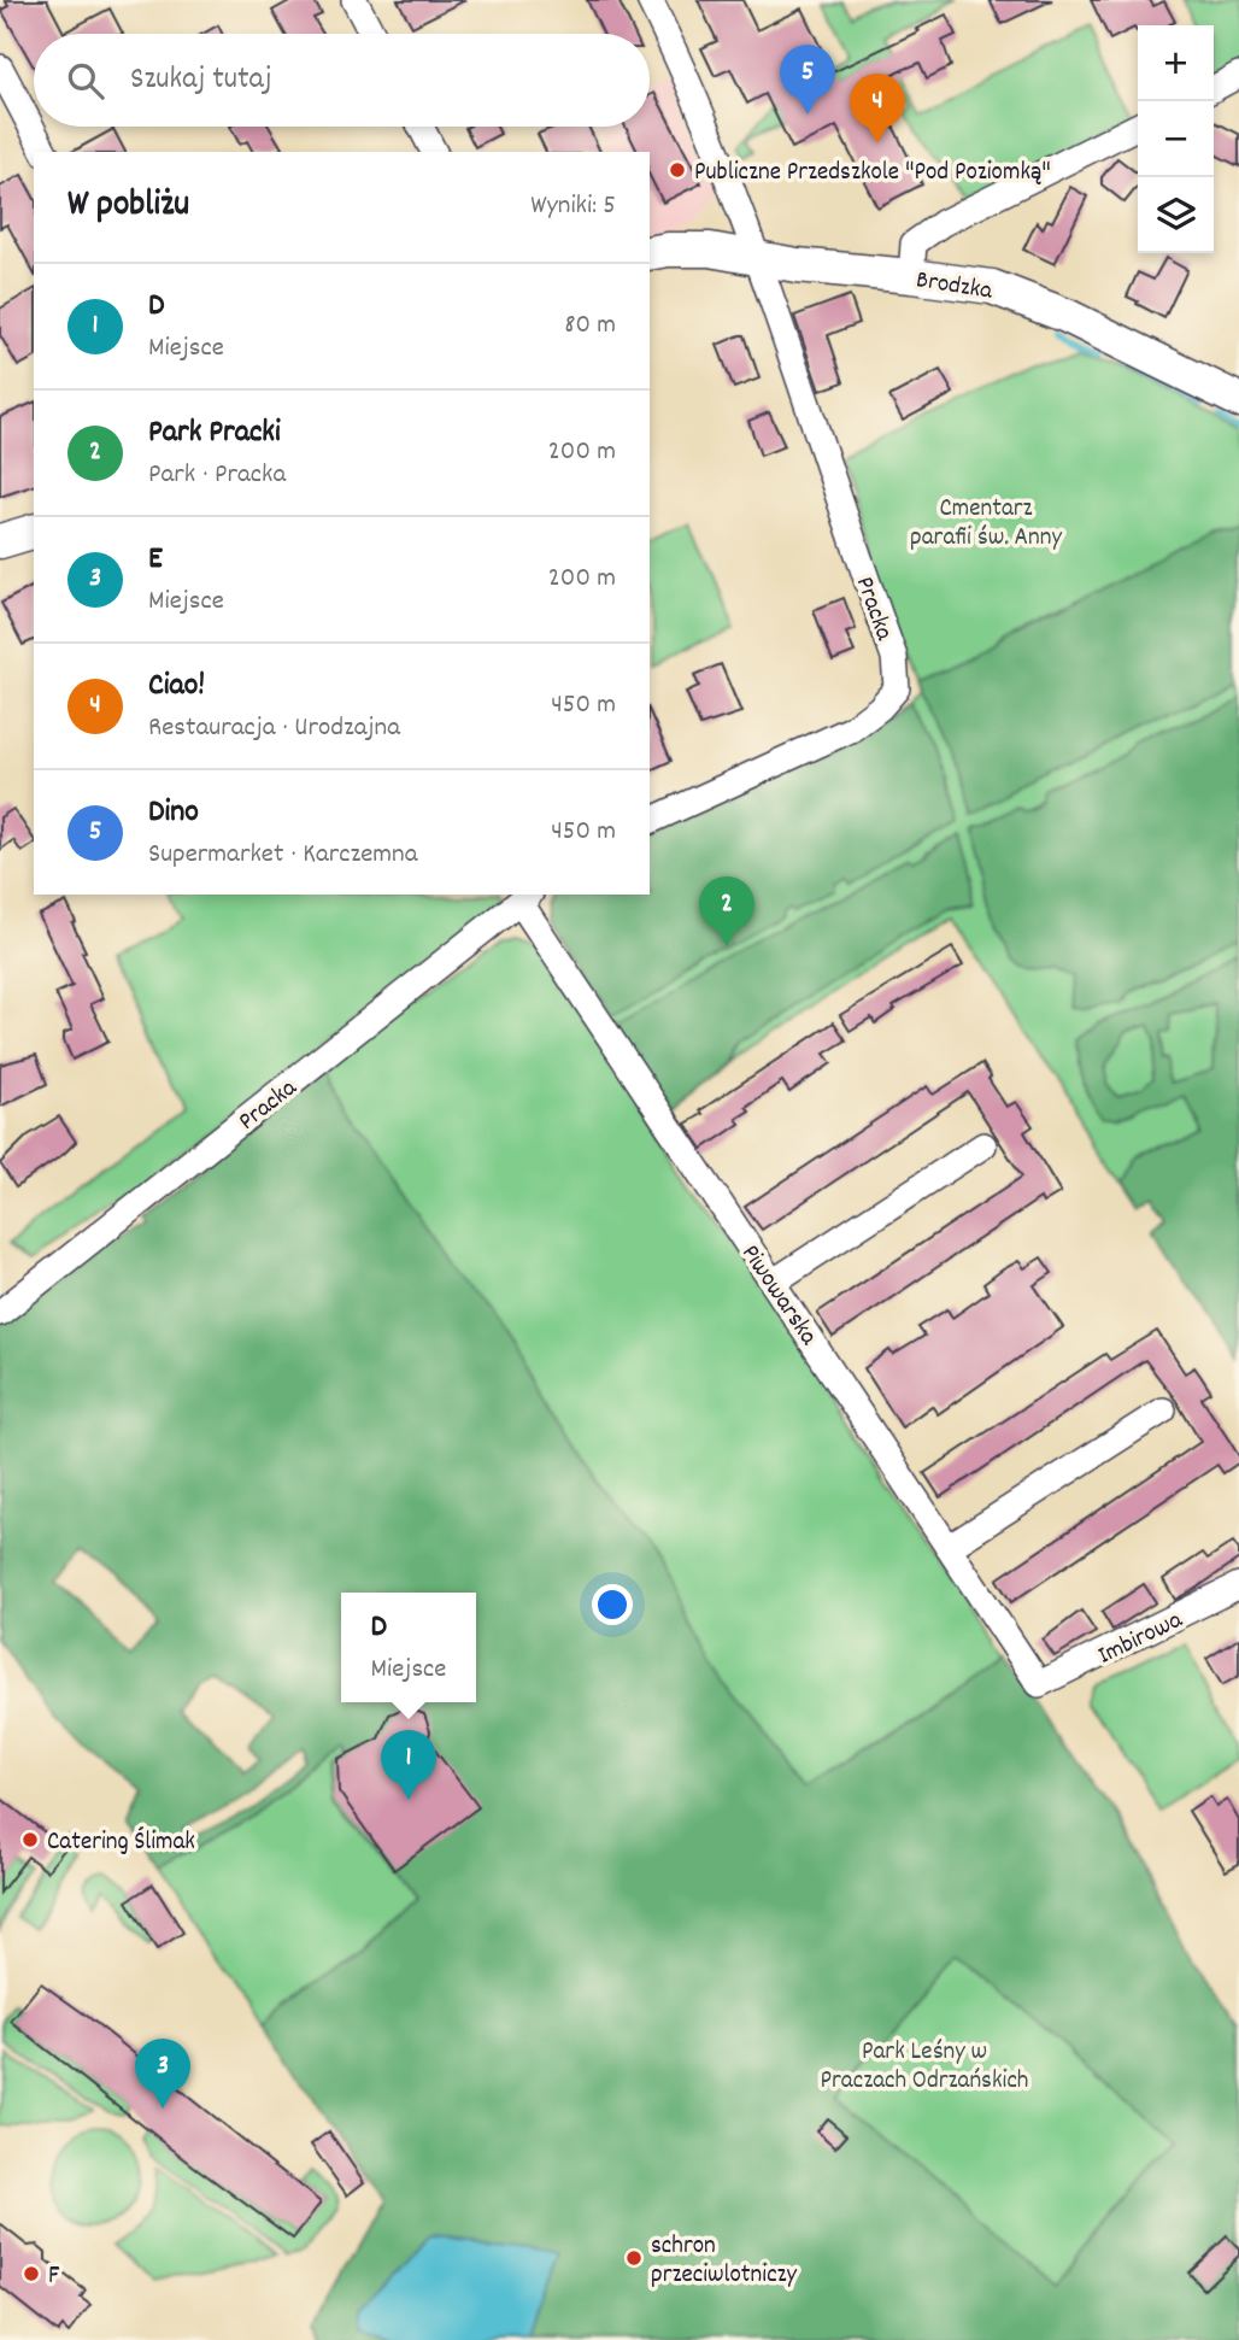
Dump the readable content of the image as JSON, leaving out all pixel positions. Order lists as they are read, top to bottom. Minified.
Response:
{"streets":{"street":["Brodzka","Pracka","Piwowarska","Imbirowa"]},"crossings":[["Brodzka","Pracka"],["Pracka","Piwowarska"],["Piwowarska","Imbirowa"]],"parks":["Cmentarz parafii św. Anny","Park Leśny w Praczach Odrzańskich"],"places":["Publiczne Przedszkole \"Pod Poziomką\"","Catering Ślimak","schron przeciwlotniczy","F"],"page":{"map_buttons":["+","−"],"search":"Szukaj tutaj","pins":["5","4","2","1","3"],"heading":["W pobliżu","Wyniki: 5"],"list":[{"mark":"1","name":"D","note":"Miejsce","value":"80 m"},{"mark":"2","name":"Park Pracki","note":"Park · Pracka","value":"200 m"},{"mark":"3","name":"E","note":"Miejsce","value":"200 m"},{"mark":"4","name":"Ciao!","note":"Restauracja · Urodzajna","value":"450 m"},{"mark":"5","name":"Dino","note":"Supermarket · Karczemna","value":"450 m"}],"popup":["D","Miejsce"]}}
